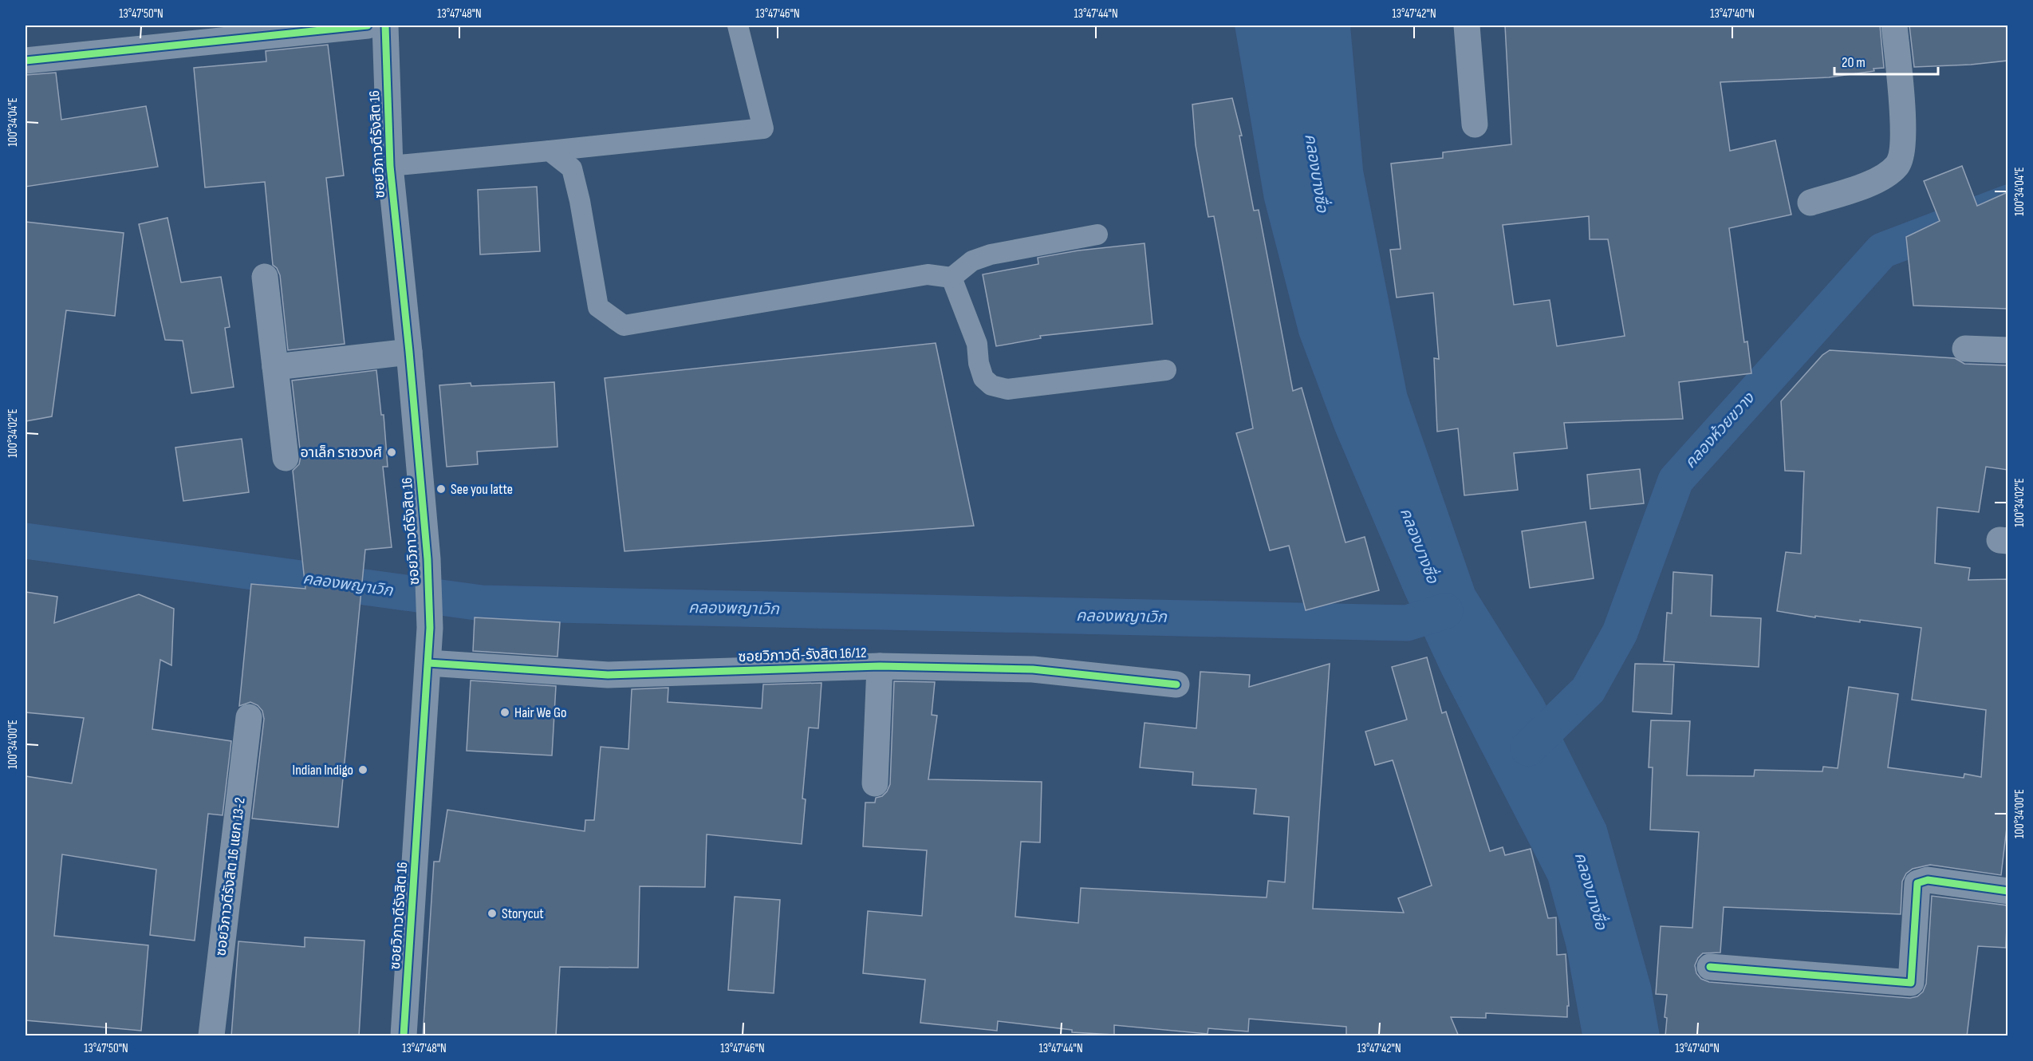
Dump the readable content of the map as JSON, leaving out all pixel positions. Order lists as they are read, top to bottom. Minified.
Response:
{"streets":{"street":["ซอยวิภาวดีรังสิต 16","ซอยวิภาวดี-รังสิต 16/12","ซอยวิภาวดีรังสิต 16 แยก 13-2"]},"crossings":[["ซอยวิภาวดีรังสิต 16","ซอยวิภาวดี-รังสิต 16/12"]],"water":["คลองบางซื่อ","คลองห้วยขวาง","คลองพญาเวิก"],"places":["อาเล็ก ราชวงศ์","See you latte","Hair We Go","Indian Indigo","Storycut"],"scale_bar":"20 m","coordinates":["13°47'50\"N","13°47'48\"N","13°47'46\"N","13°47'44\"N","13°47'42\"N","13°47'40\"N","100°34'04\"E","100°34'02\"E","100°34'00\"E"]}
